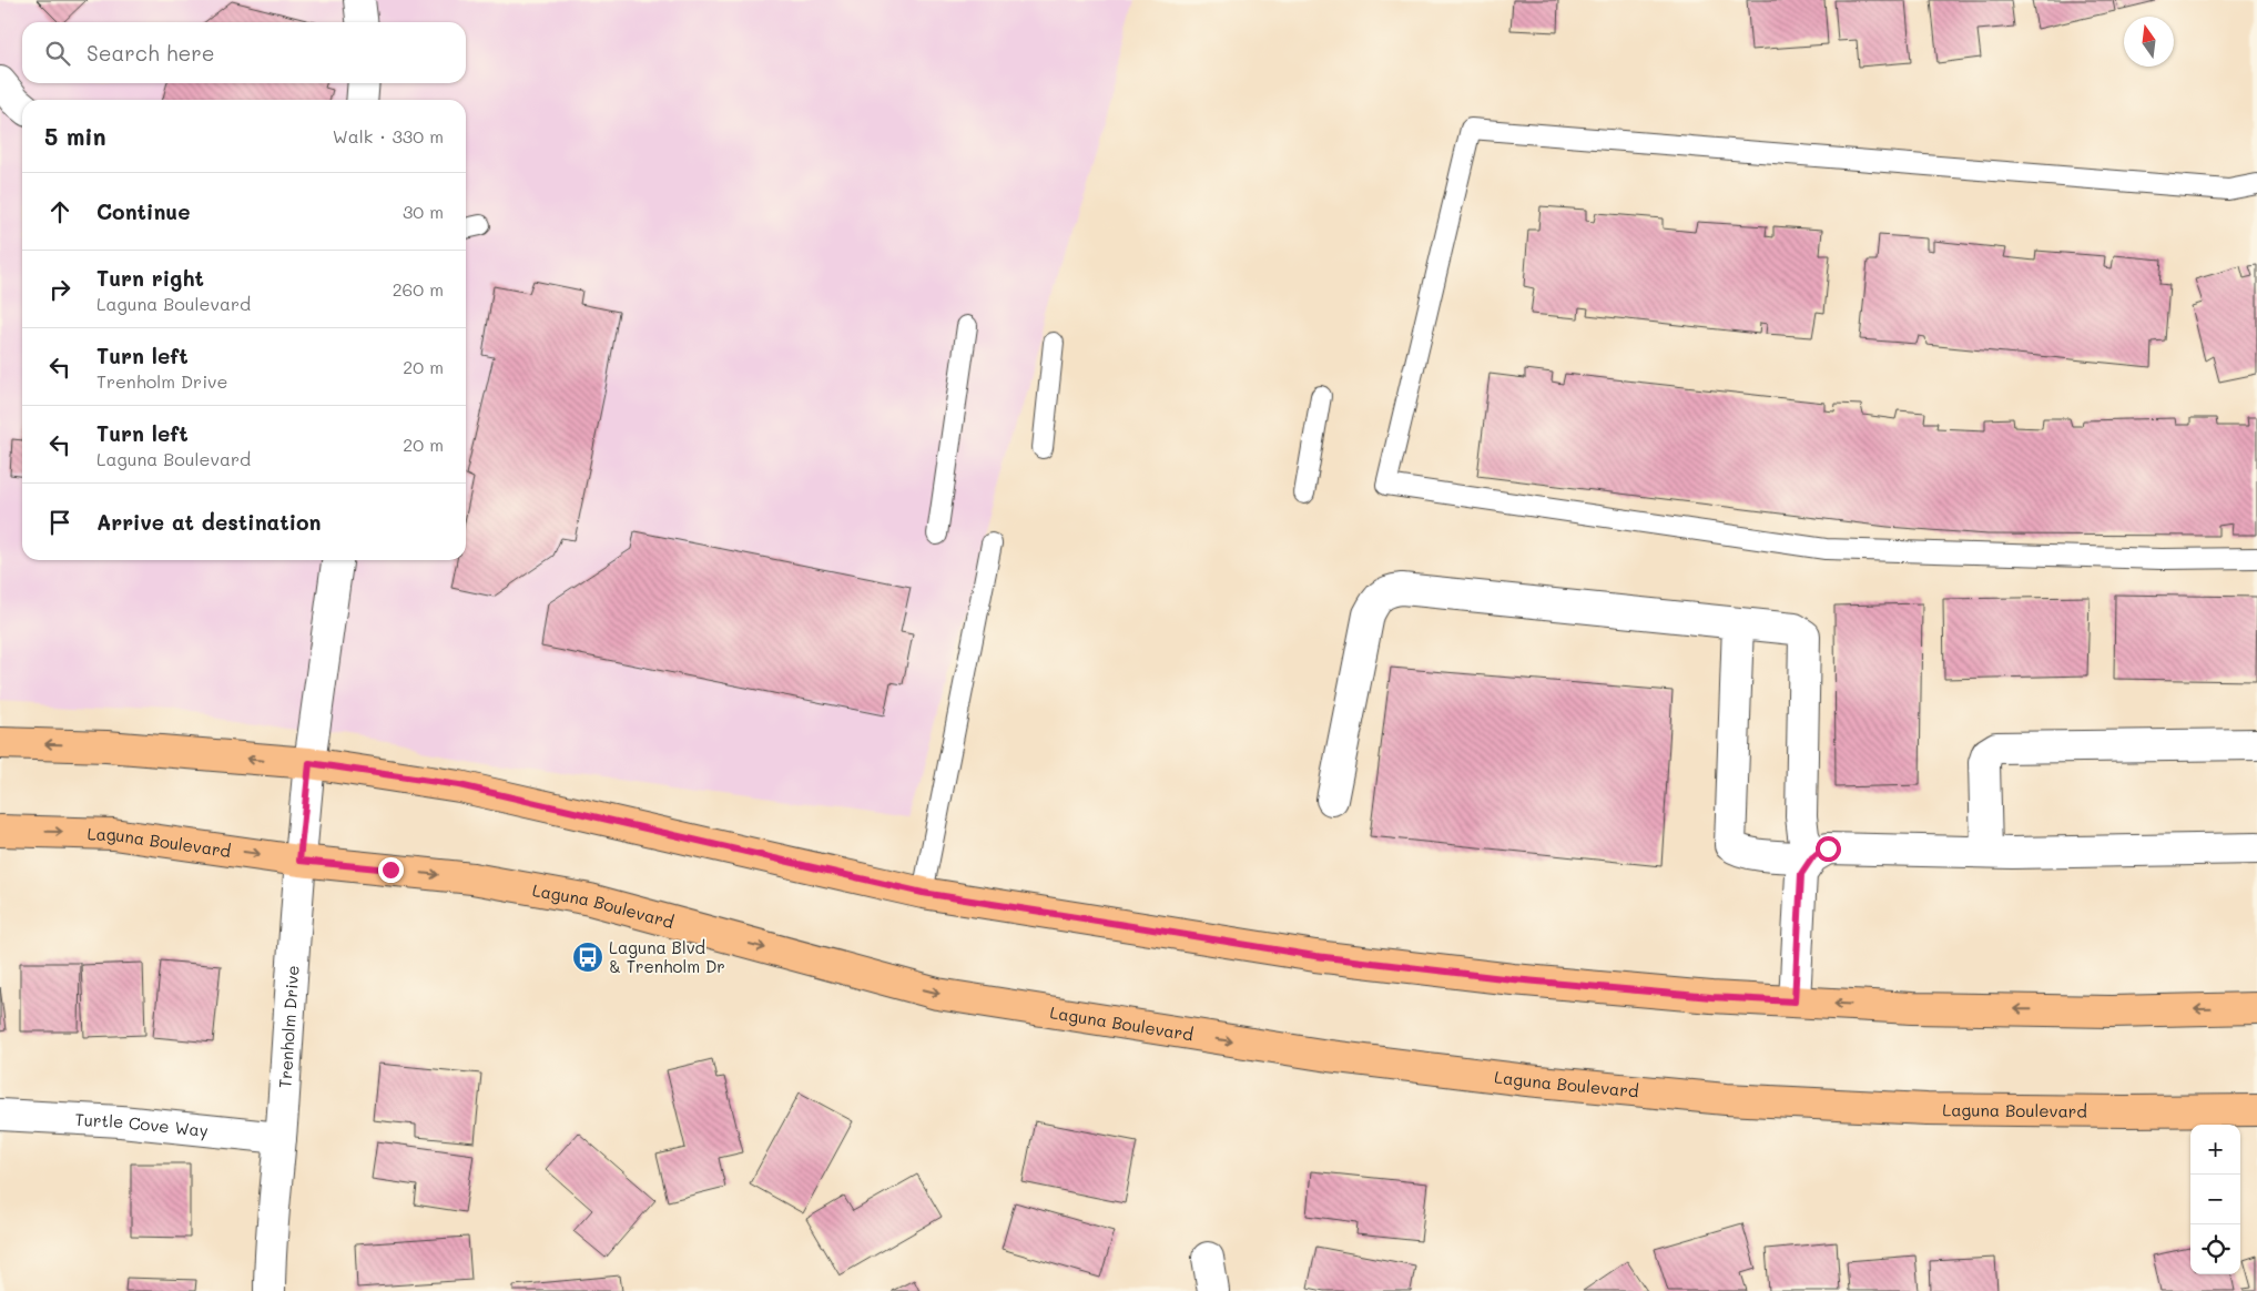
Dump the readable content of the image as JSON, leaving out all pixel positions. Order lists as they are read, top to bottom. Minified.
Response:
{"streets":{"main road":["Laguna Boulevard"],"street":["Trenholm Drive","Turtle Cove Way"]},"crossings":[["Laguna Boulevard","Trenholm Drive"],["Trenholm Drive","Turtle Cove Way"]],"places":{"bus stop":["Laguna Blvd & Trenholm Dr"]},"north":"top","page":{"search":"Search here","heading":["5 min","Walk · 330 m"],"list":[["Continue","30 m"],["Turn right","Laguna Boulevard","260 m"],["Turn left","Trenholm Drive","20 m"],["Turn left","Laguna Boulevard","20 m"],"Arrive at destination"],"map_buttons":["+","−"]}}
